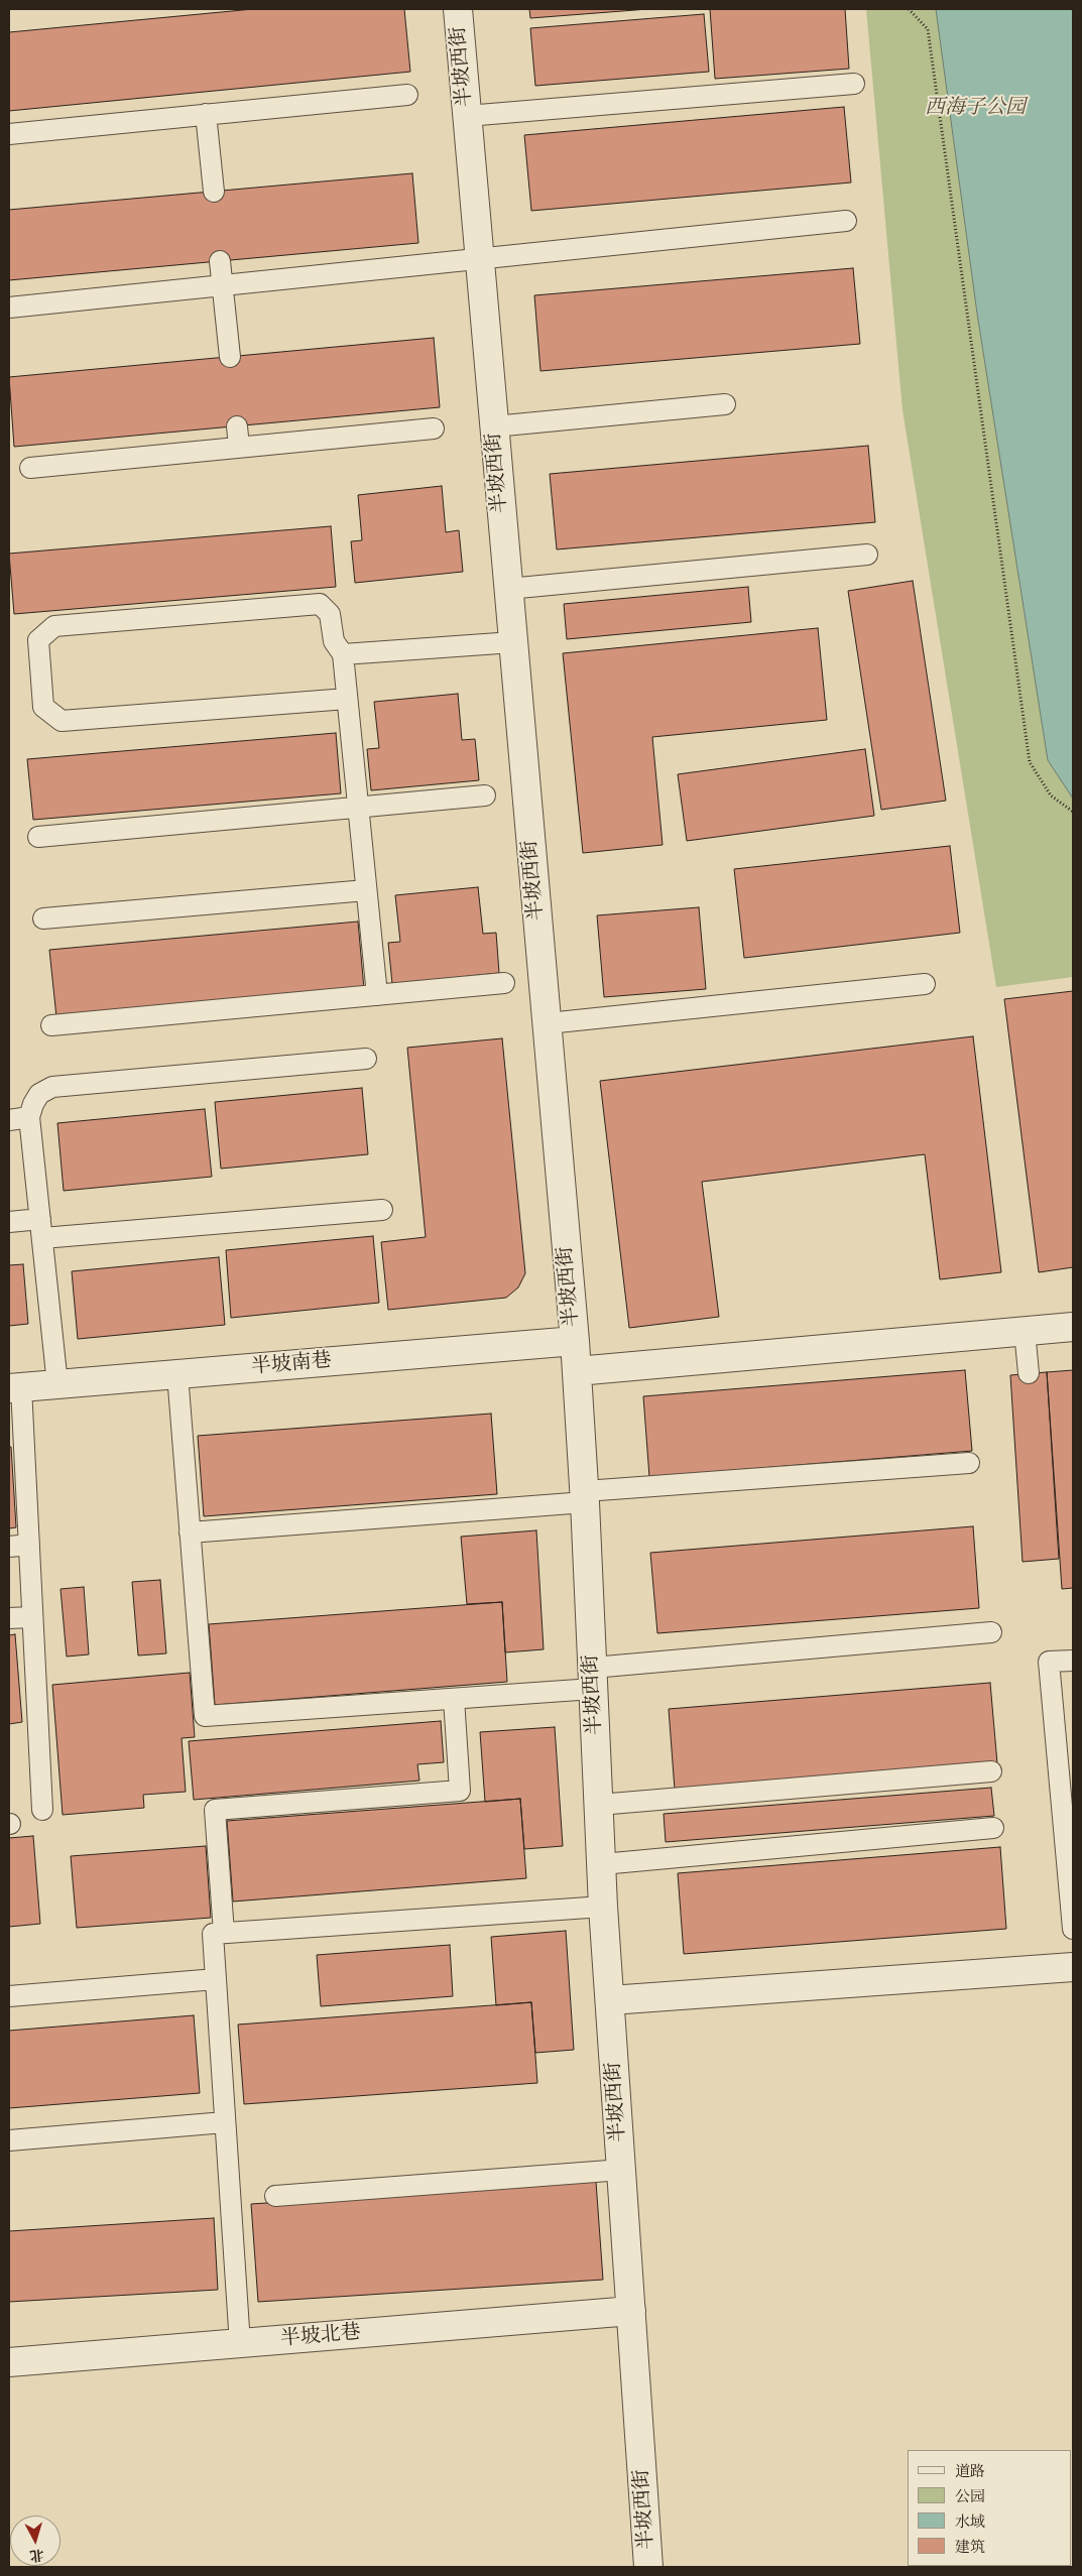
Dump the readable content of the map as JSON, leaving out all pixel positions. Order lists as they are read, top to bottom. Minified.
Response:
{"streets":{"street":["半坡西街","半坡南巷","半坡北巷"]},"crossings":[["半坡西街","半坡南巷"],["半坡西街","半坡北巷"]],"parks":["西海子公园"],"legend":["道路","公园","水域","建筑"],"north":"bottom"}
